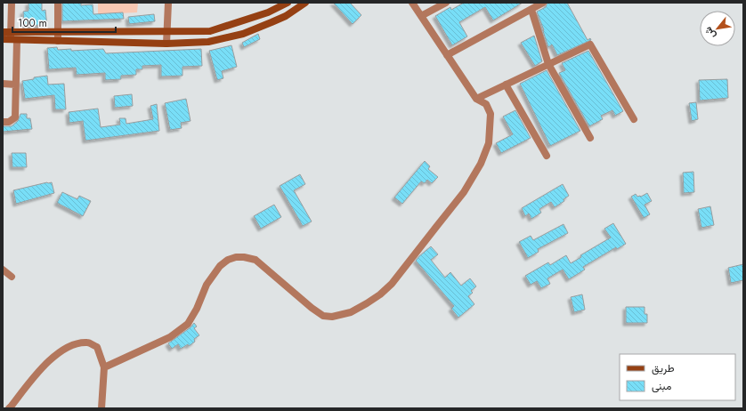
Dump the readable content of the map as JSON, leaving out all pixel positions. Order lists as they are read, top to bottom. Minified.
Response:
{"legend":["طريق","مبنى"],"scale_bar":"100 m","north":"bottom left"}
